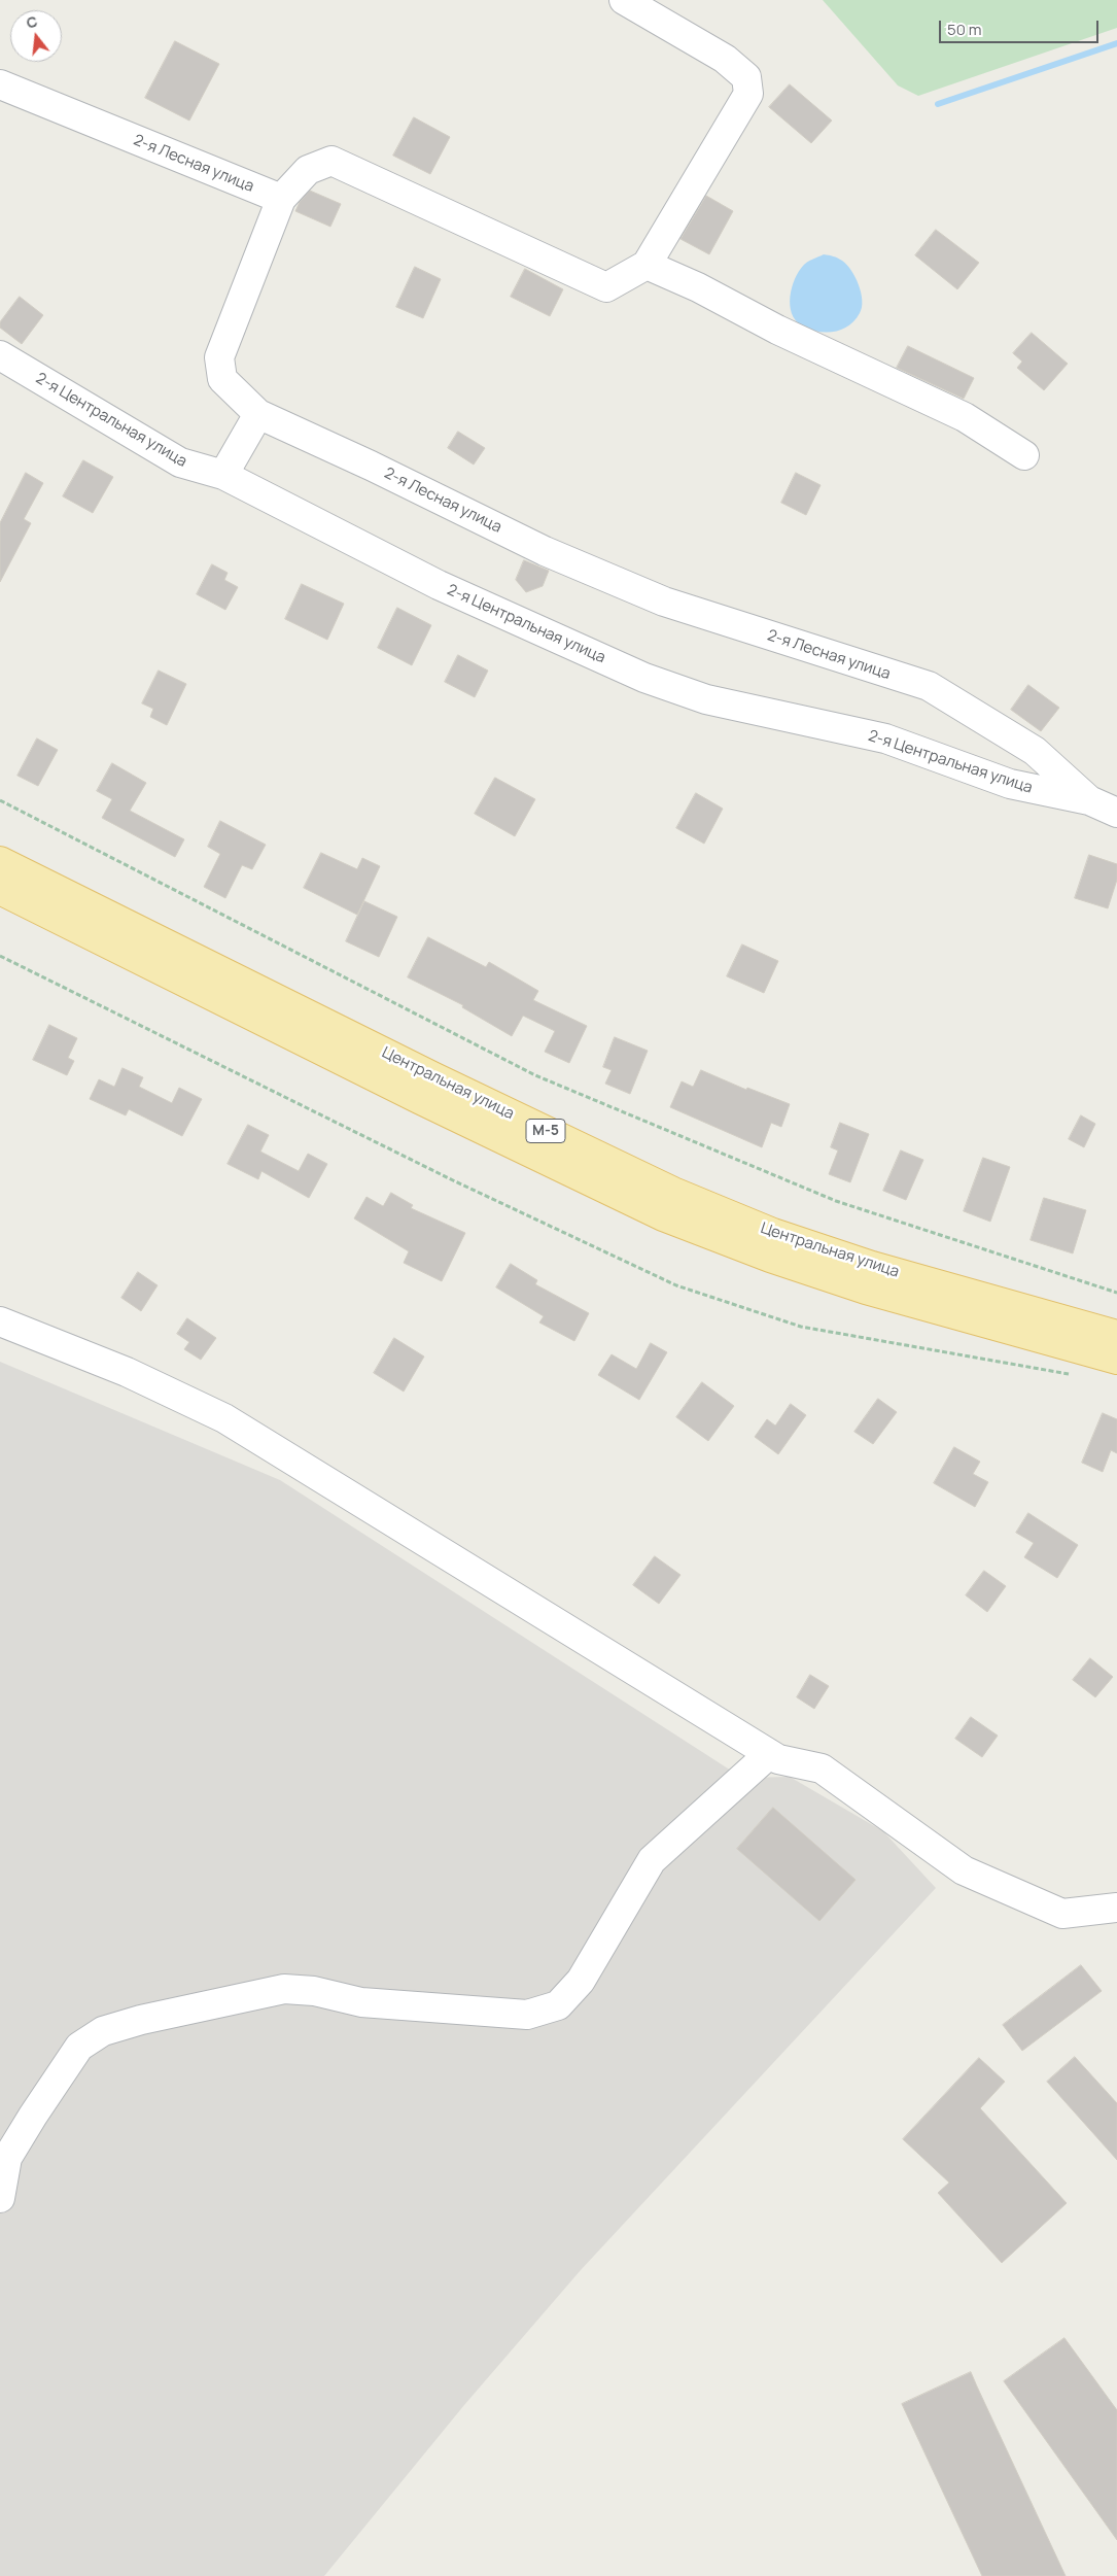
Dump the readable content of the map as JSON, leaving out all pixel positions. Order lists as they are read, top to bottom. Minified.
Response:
{"streets":{"main road":["Центральная улица","М-5"],"street":["2-я Лесная улица","2-я Центральная улица"]},"crossings":[["2-я Лесная улица","2-я Центральная улица"]],"scale_bar":"50 m","north":"top"}
